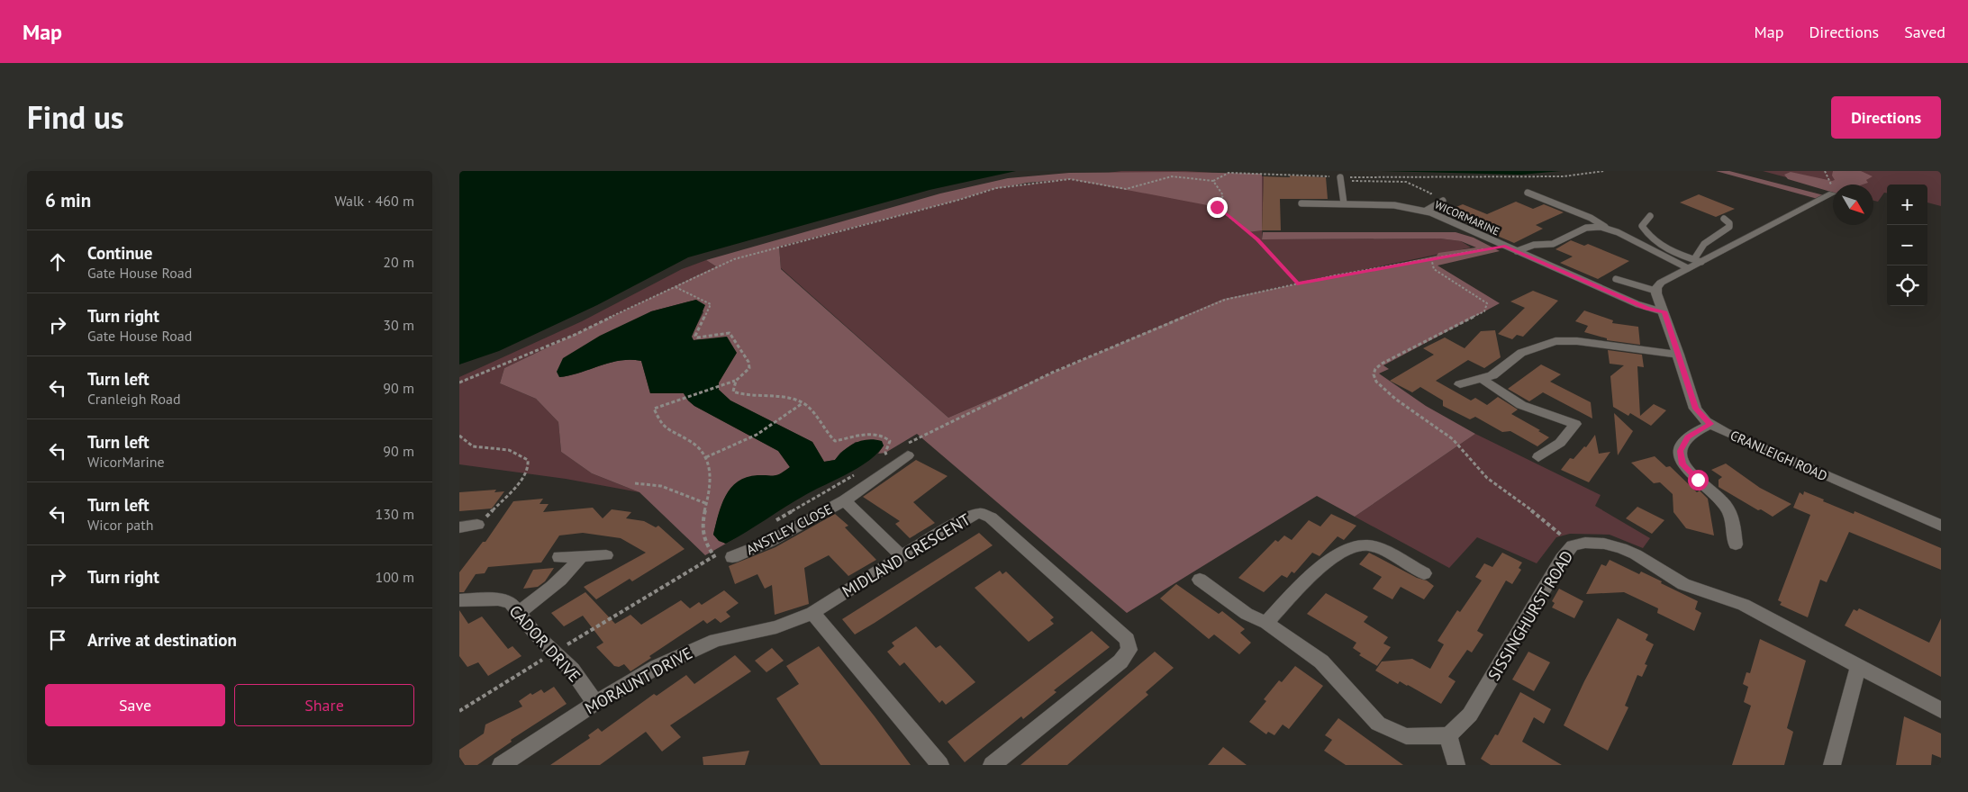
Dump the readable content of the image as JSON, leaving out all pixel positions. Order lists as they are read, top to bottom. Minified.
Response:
{"streets":{"street":["CRANLEIGH ROAD","ANSTLEY CLOSE","MIDLAND CRESCENT","SISSINGHURST ROAD","CADOR DRIVE","MORAUNT DRIVE"],"lane":["WICORMARINE"]},"crossings":[["WICORMARINE","CRANLEIGH ROAD"],["ANSTLEY CLOSE","MIDLAND CRESCENT"],["MIDLAND CRESCENT","MORAUNT DRIVE"],["CADOR DRIVE","MORAUNT DRIVE"]],"north":"bottom right","page":{"header":"Map","nav":["Map","Directions","Saved"],"title":"Find us","buttons":["Directions",["Save","Share"]],"heading":["6 min","Walk · 460 m"],"map_buttons":["+","−"],"list":[["Continue","Gate House Road","20 m"],["Turn right","Gate House Road","30 m"],["Turn left","Cranleigh Road","90 m"],["Turn left","WicorMarine","90 m"],["Turn left","Wicor path","130 m"],["Turn right","100 m"],"Arrive at destination"]}}
